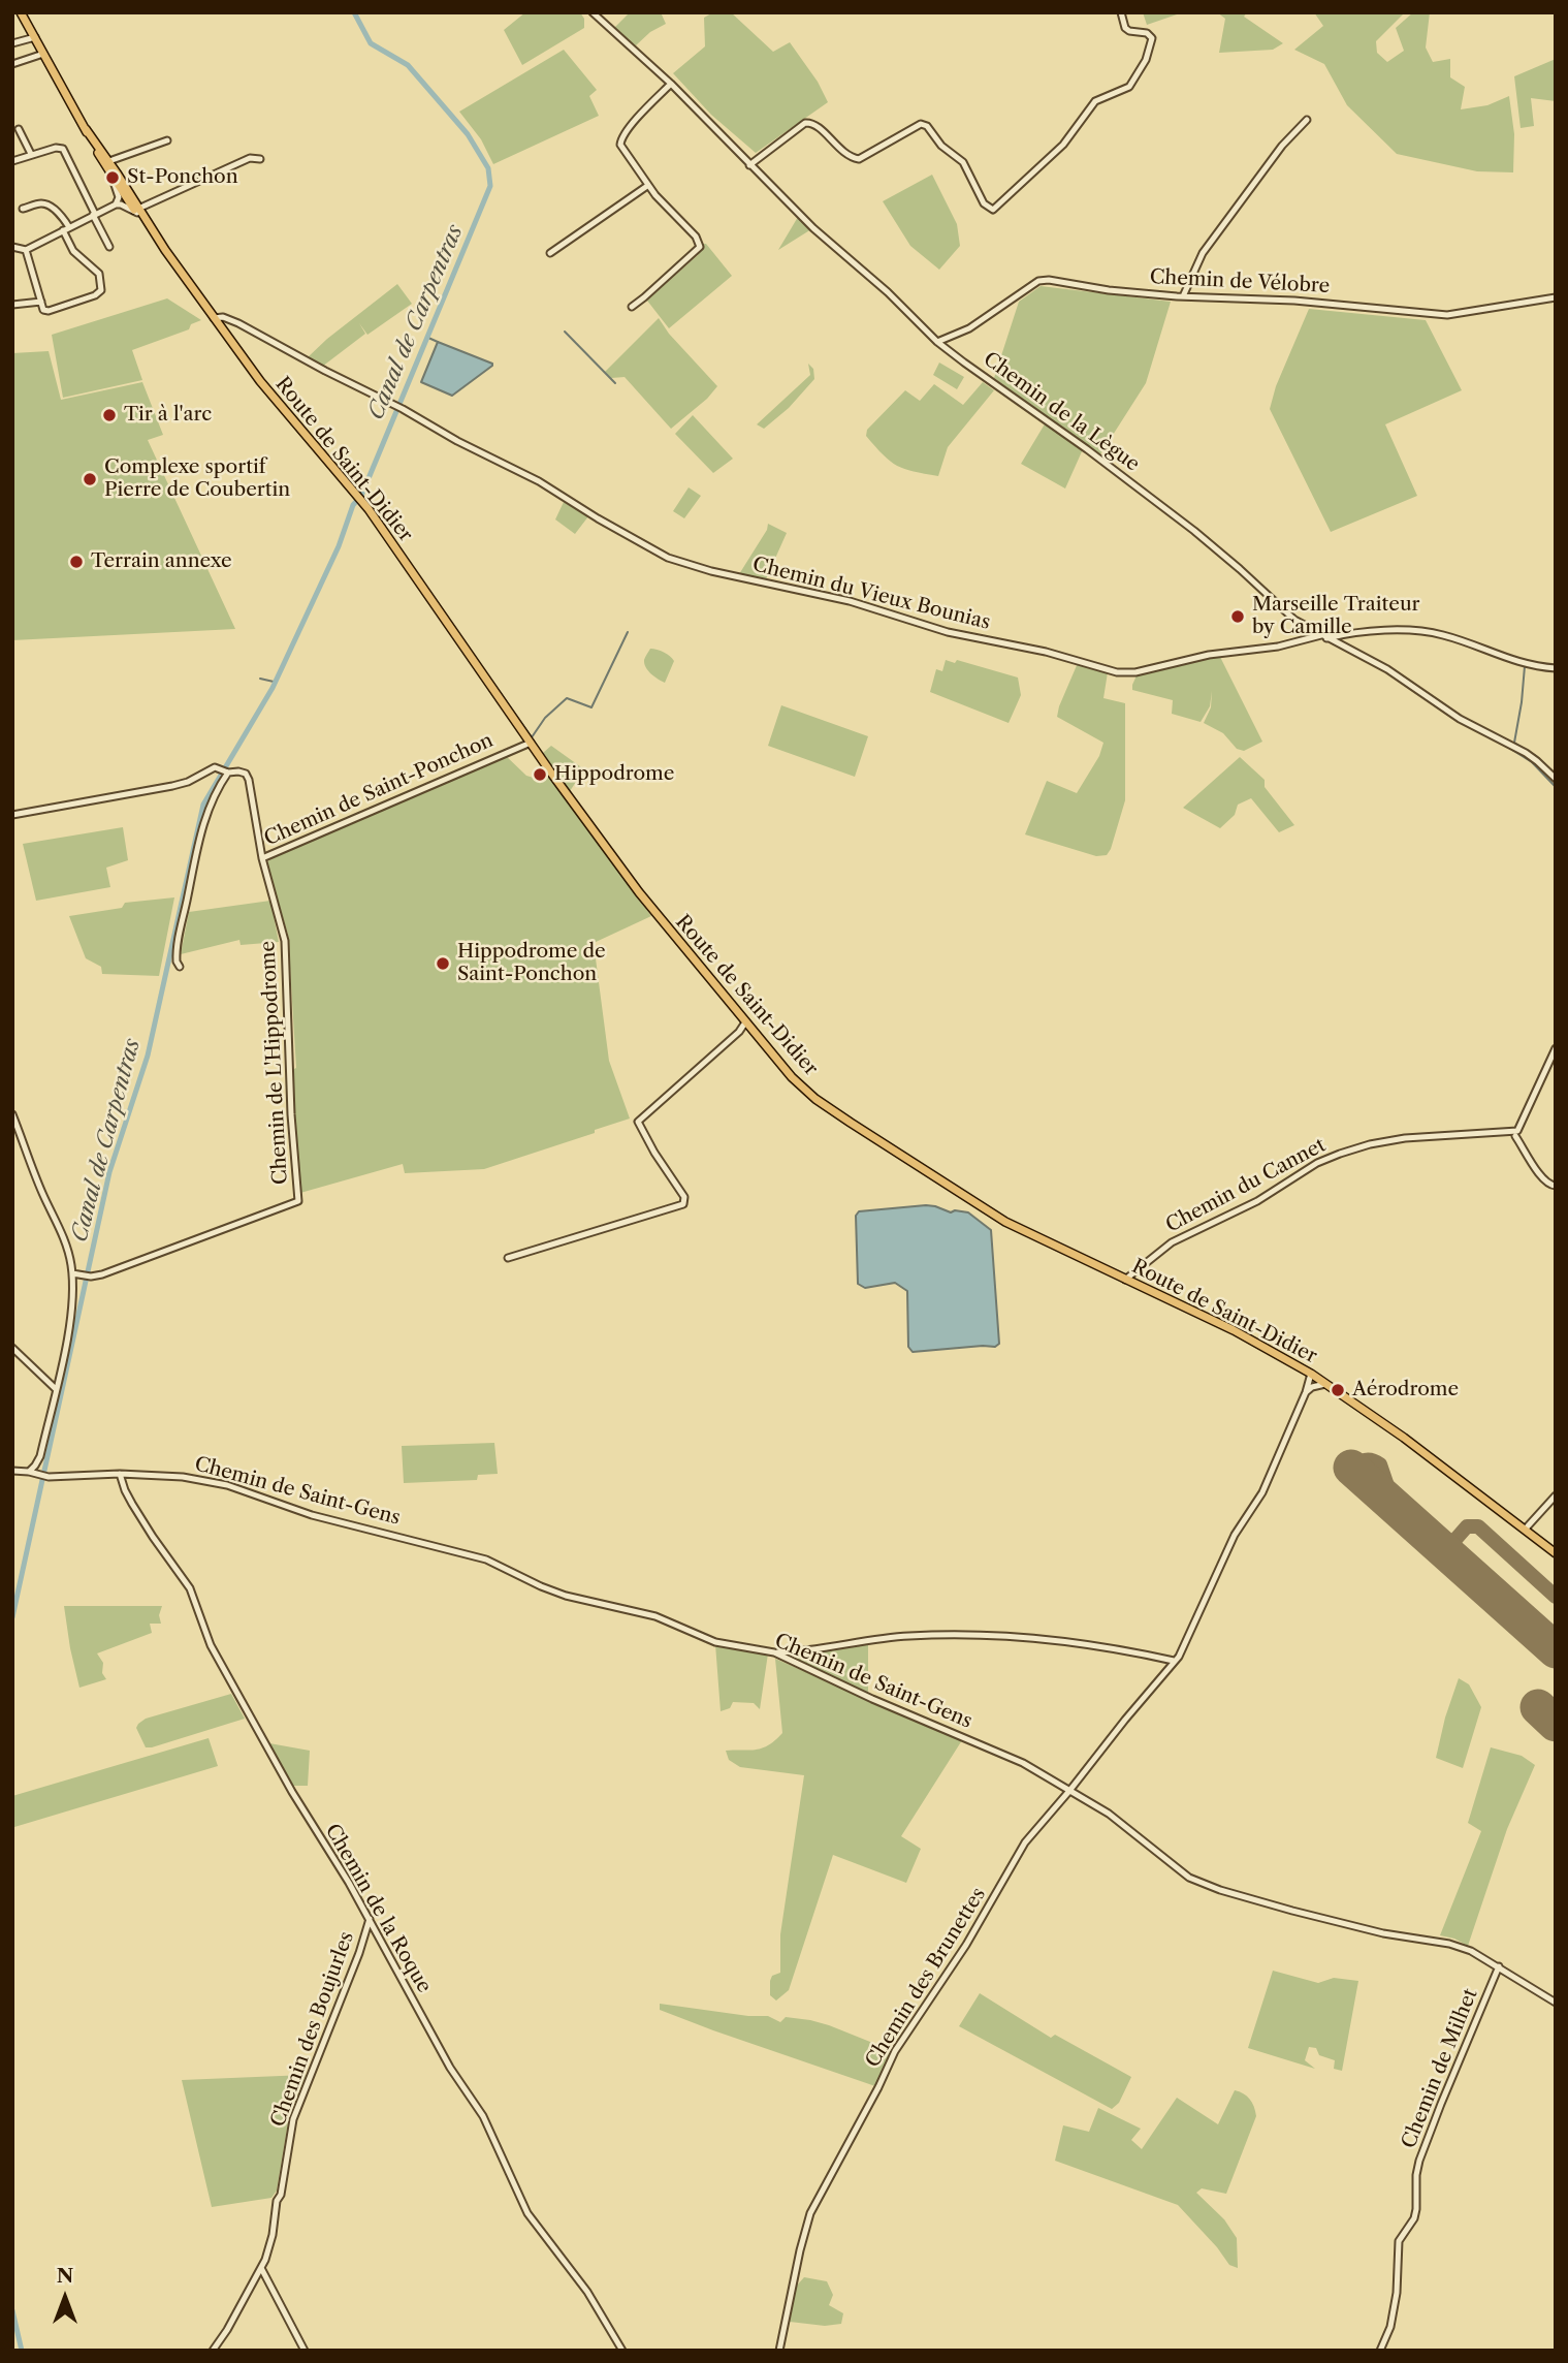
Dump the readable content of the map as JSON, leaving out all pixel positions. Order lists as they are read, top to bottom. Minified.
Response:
{"streets":{"main road":["Route de Saint-Didier"],"street":["Chemin de Vélobre","Chemin de la Lègue","Chemin du Vieux Bounias","Chemin de Saint-Ponchon","Chemin de L'Hippodrome","Chemin du Cannet","Chemin de Saint-Gens","Chemin de la Roque","Chemin des Brunettes","Chemin des Boujurles","Chemin de Milhet"]},"crossings":[["Chemin de Vélobre","Chemin de la Lègue"],["Chemin de la Lègue","Chemin du Vieux Bounias"],["Route de Saint-Didier","Chemin du Vieux Bounias"],["Route de Saint-Didier","Chemin de Saint-Ponchon"],["Route de Saint-Didier","Chemin du Cannet"],["Route de Saint-Didier","Chemin des Brunettes"],["Chemin de Saint-Ponchon","Chemin de L'Hippodrome"],["Chemin de Saint-Gens","Chemin de la Roque"],["Chemin de Saint-Gens","Chemin des Brunettes"],["Chemin de Saint-Gens","Chemin de Milhet"],["Chemin de la Roque","Chemin des Boujurles"]],"water":["Canal de Carpentras"],"places":["St-Ponchon","Tir à l'arc","Complexe sportif Pierre de Coubertin","Terrain annexe","Marseille Traiteur by Camille","Hippodrome","Hippodrome de Saint-Ponchon","Aérodrome"],"north":"top"}
